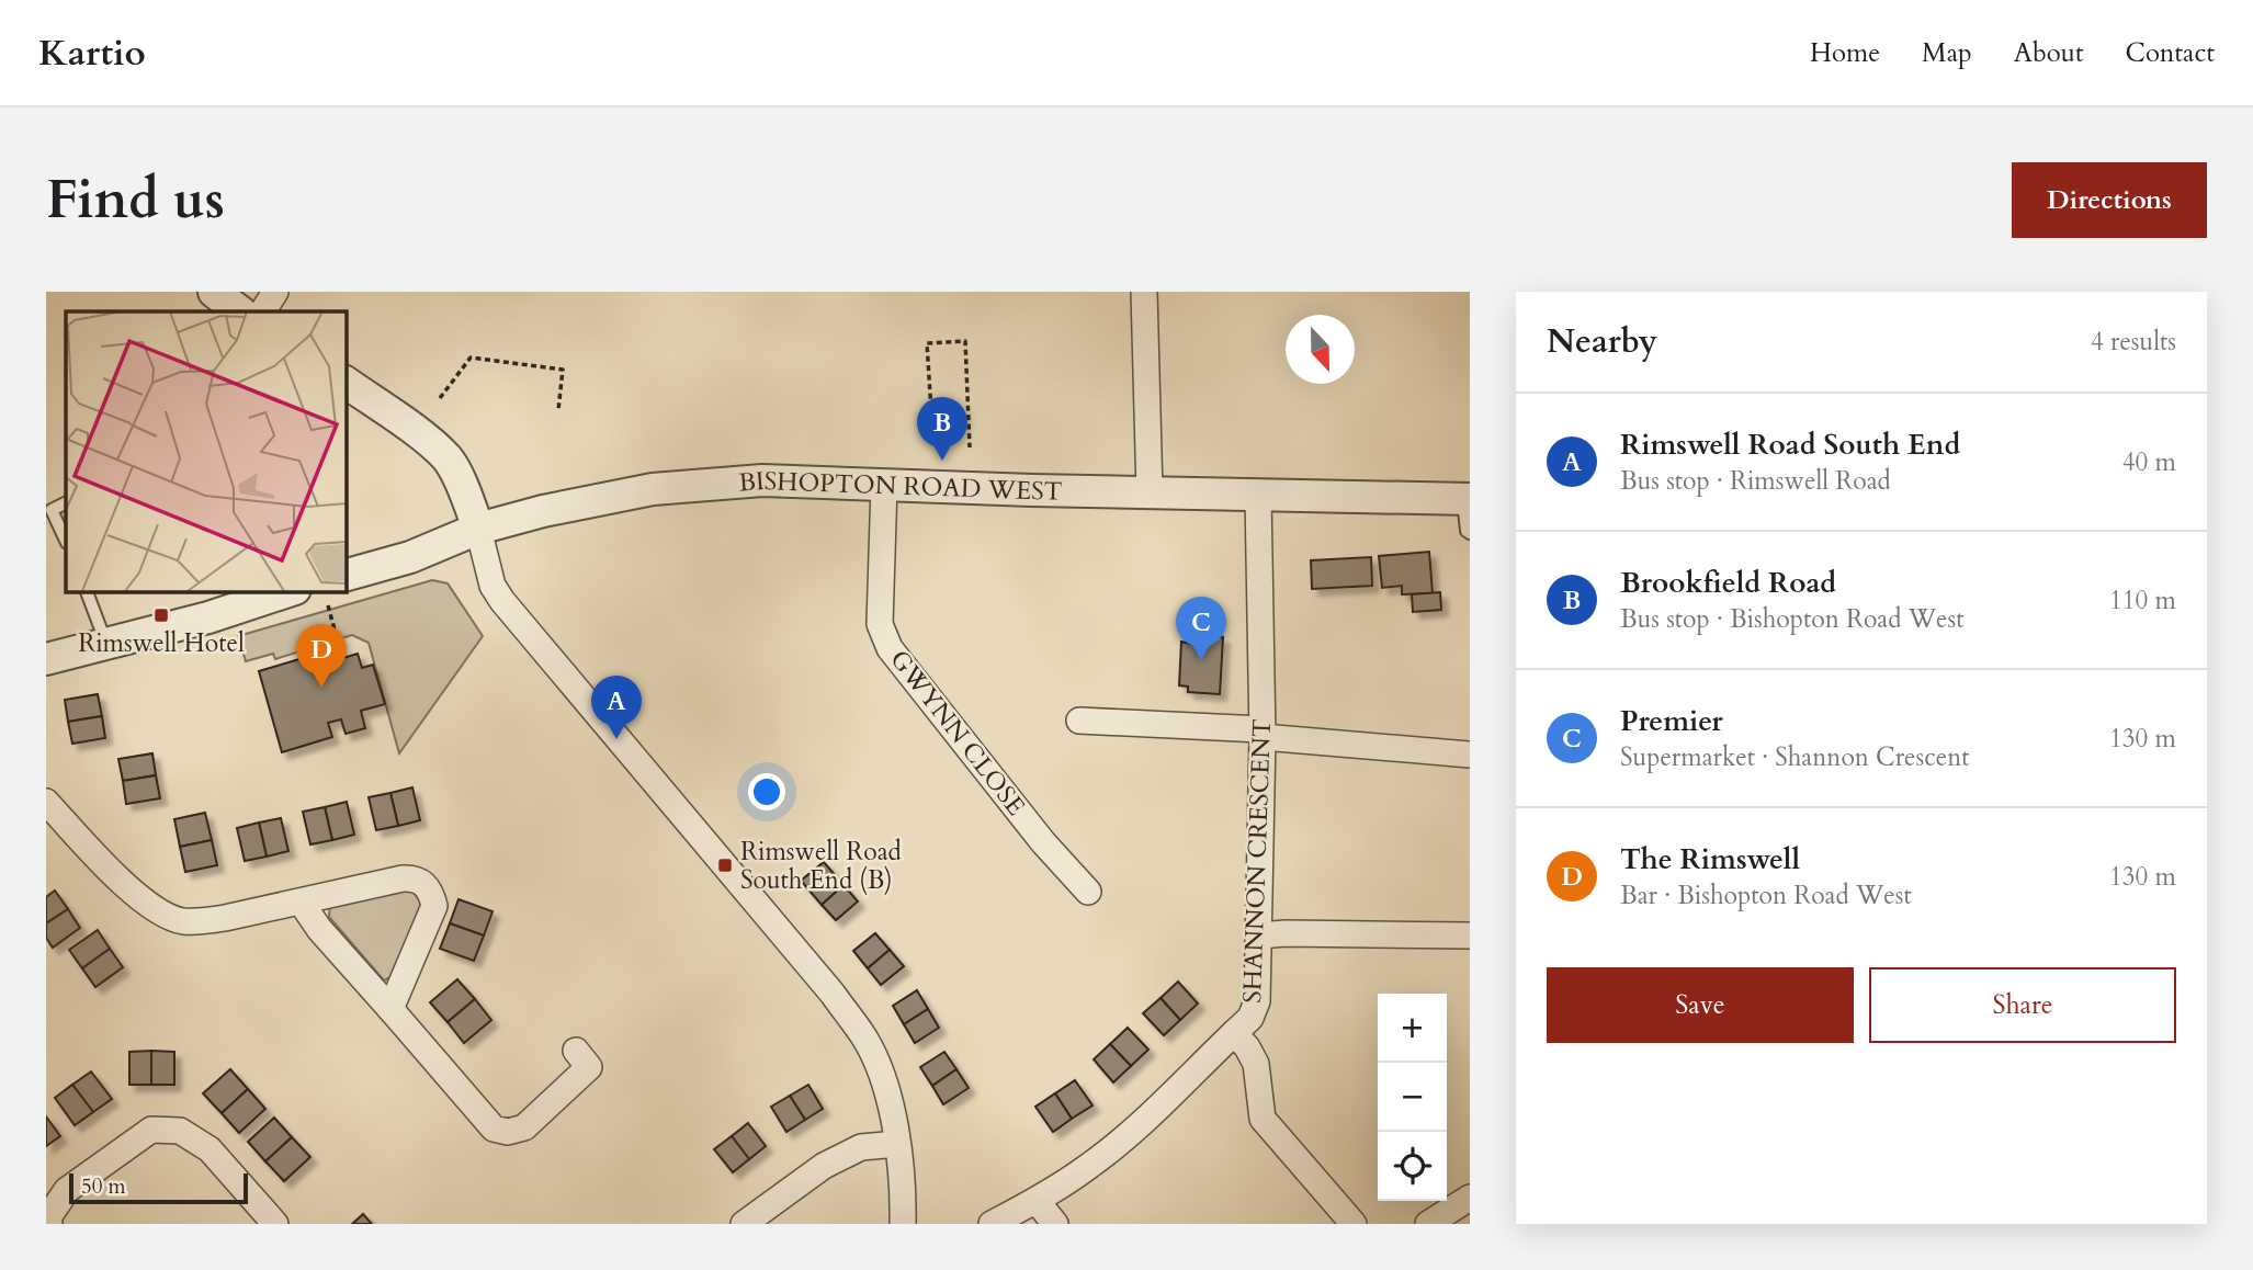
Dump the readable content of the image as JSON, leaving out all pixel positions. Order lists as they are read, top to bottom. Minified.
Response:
{"streets":{"street":["BISHOPTON ROAD WEST","GWYNN CLOSE","SHANNON CRESCENT"]},"crossings":[["BISHOPTON ROAD WEST","GWYNN CLOSE"],["BISHOPTON ROAD WEST","SHANNON CRESCENT"]],"places":{"transit":["Rimswell Hotel","Rimswell Road South End (B)"]},"scale_bar":"50 m","north":"bottom","page":{"header":"Kartio","nav":["Home","Map","About","Contact"],"buttons":["Directions",["Save","Share"]],"title":"Find us","heading":["Nearby","4 results"],"list":[{"mark":"A","name":"Rimswell Road South End","note":"Bus stop · Rimswell Road","value":"40 m"},{"mark":"B","name":"Brookfield Road","note":"Bus stop · Bishopton Road West","value":"110 m"},{"mark":"C","name":"Premier","note":"Supermarket · Shannon Crescent","value":"130 m"},{"mark":"D","name":"The Rimswell","note":"Bar · Bishopton Road West","value":"130 m"}],"pins":["B","C","D","A"],"map_buttons":["+","−"],"scale":"50 m"}}
